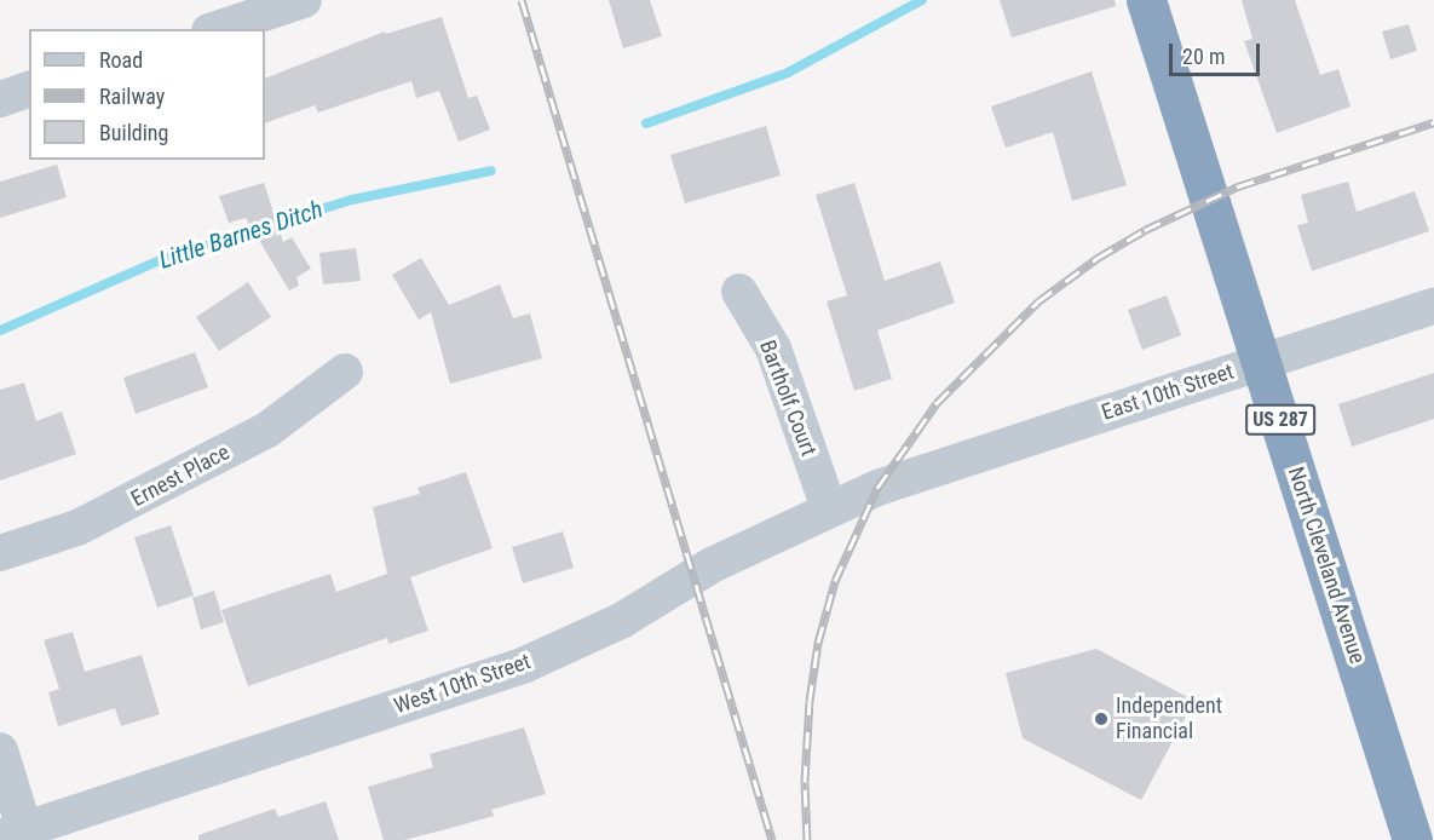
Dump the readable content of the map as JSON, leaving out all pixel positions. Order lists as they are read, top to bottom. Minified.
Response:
{"streets":{"highway":["US 287","North Cleveland Avenue"],"street":["East 10th Street","Bartholf Court","Ernest Place","West 10th Street"]},"crossings":[["East 10th Street","North Cleveland Avenue"],["East 10th Street","West 10th Street"],["Bartholf Court","West 10th Street"]],"water":["Little Barnes Ditch"],"places":["Independent Financial"],"legend":["Road","Railway","Building"],"scale_bar":"20 m"}
